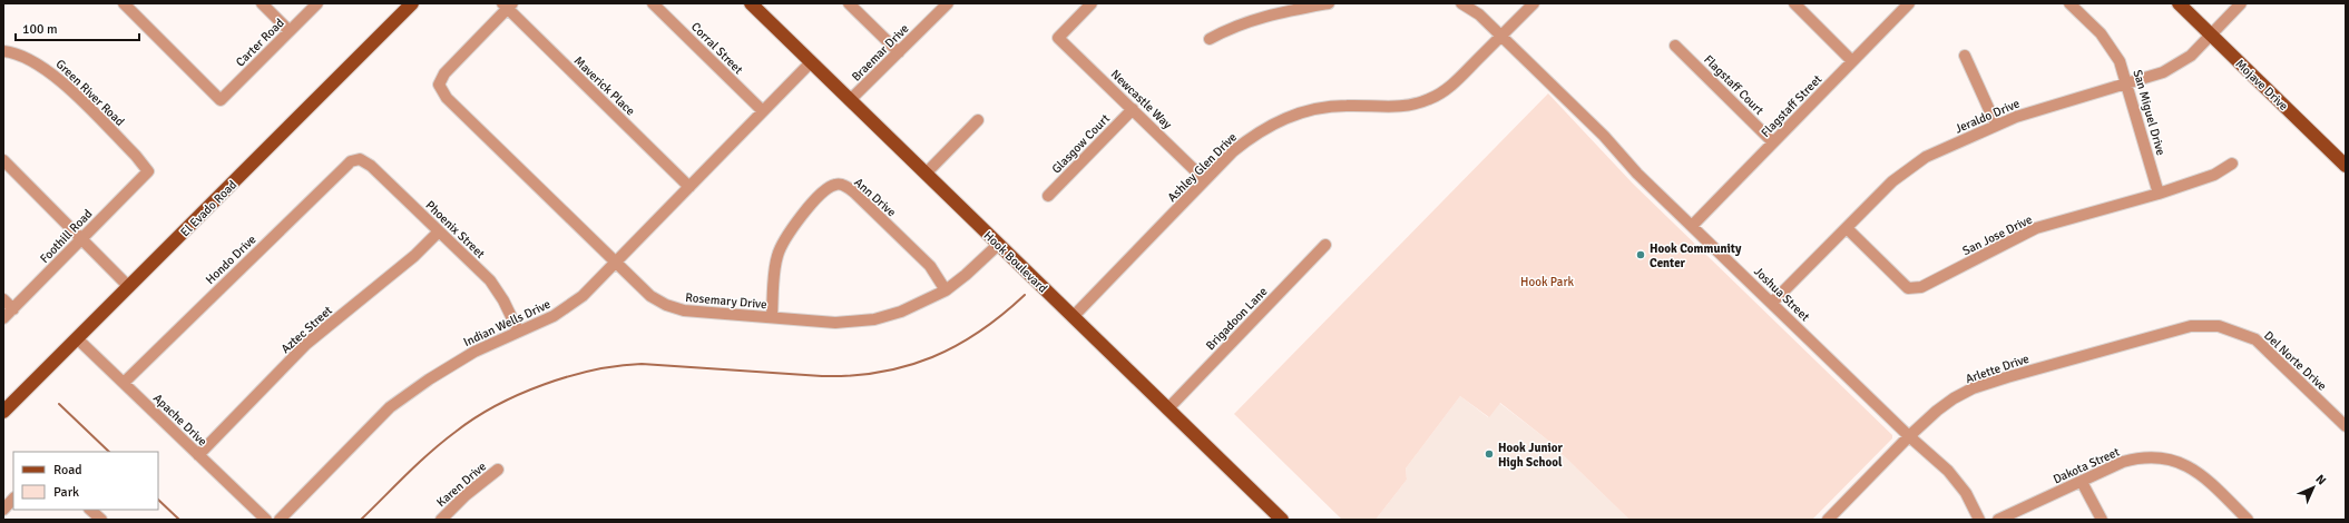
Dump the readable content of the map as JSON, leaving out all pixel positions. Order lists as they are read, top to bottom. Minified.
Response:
{"streets":{"main road":["Mojave Drive","El Evado Road","Hook Boulevard"],"street":["Carter Road","Corral Street","Braemar Drive","Flagstaff Court","Maverick Place","Green River Road","Newcastle Way","Flagstaff Street","San Miguel Drive","Jeraldo Drive","Glasgow Court","Ashley Glen Drive","Ann Drive","Phoenix Street","San Jose Drive","Foothill Road","Hondo Drive","Joshua Street","Rosemary Drive","Brigadoon Lane","Indian Wells Drive","Aztec Street","Del Norte Drive","Arlette Drive","Apache Drive","Dakota Street","Karen Drive"]},"crossings":[["Corral Street","Indian Wells Drive"],["Braemar Drive","Hook Boulevard"],["Flagstaff Court","Flagstaff Street"],["Mojave Drive","Jeraldo Drive"],["Maverick Place","Rosemary Drive"],["Maverick Place","Indian Wells Drive"],["Green River Road","Foothill Road"],["Newcastle Way","Glasgow Court"],["Newcastle Way","Ashley Glen Drive"],["Flagstaff Street","Joshua Street"],["San Miguel Drive","Jeraldo Drive"],["San Miguel Drive","San Jose Drive"],["Jeraldo Drive","San Jose Drive"],["Jeraldo Drive","Joshua Street"],["Ashley Glen Drive","Hook Boulevard"],["Ashley Glen Drive","Joshua Street"],["Ann Drive","Rosemary Drive"],["El Evado Road","Apache Drive"],["Phoenix Street","Hondo Drive"],["Phoenix Street","Indian Wells Drive"],["Phoenix Street","Aztec Street"],["Hondo Drive","Apache Drive"],["Hook Boulevard","Rosemary Drive"],["Hook Boulevard","Brigadoon Lane"],["Hook Boulevard","Indian Wells Drive"],["Joshua Street","Arlette Drive"],["Rosemary Drive","Indian Wells Drive"],["Aztec Street","Apache Drive"],["Del Norte Drive","Arlette Drive"]],"parks":["Hook Park"],"places":["Hook Community Center","Hook Junior High School"],"legend":["Road","Park"],"scale_bar":"100 m","north":"top right"}
